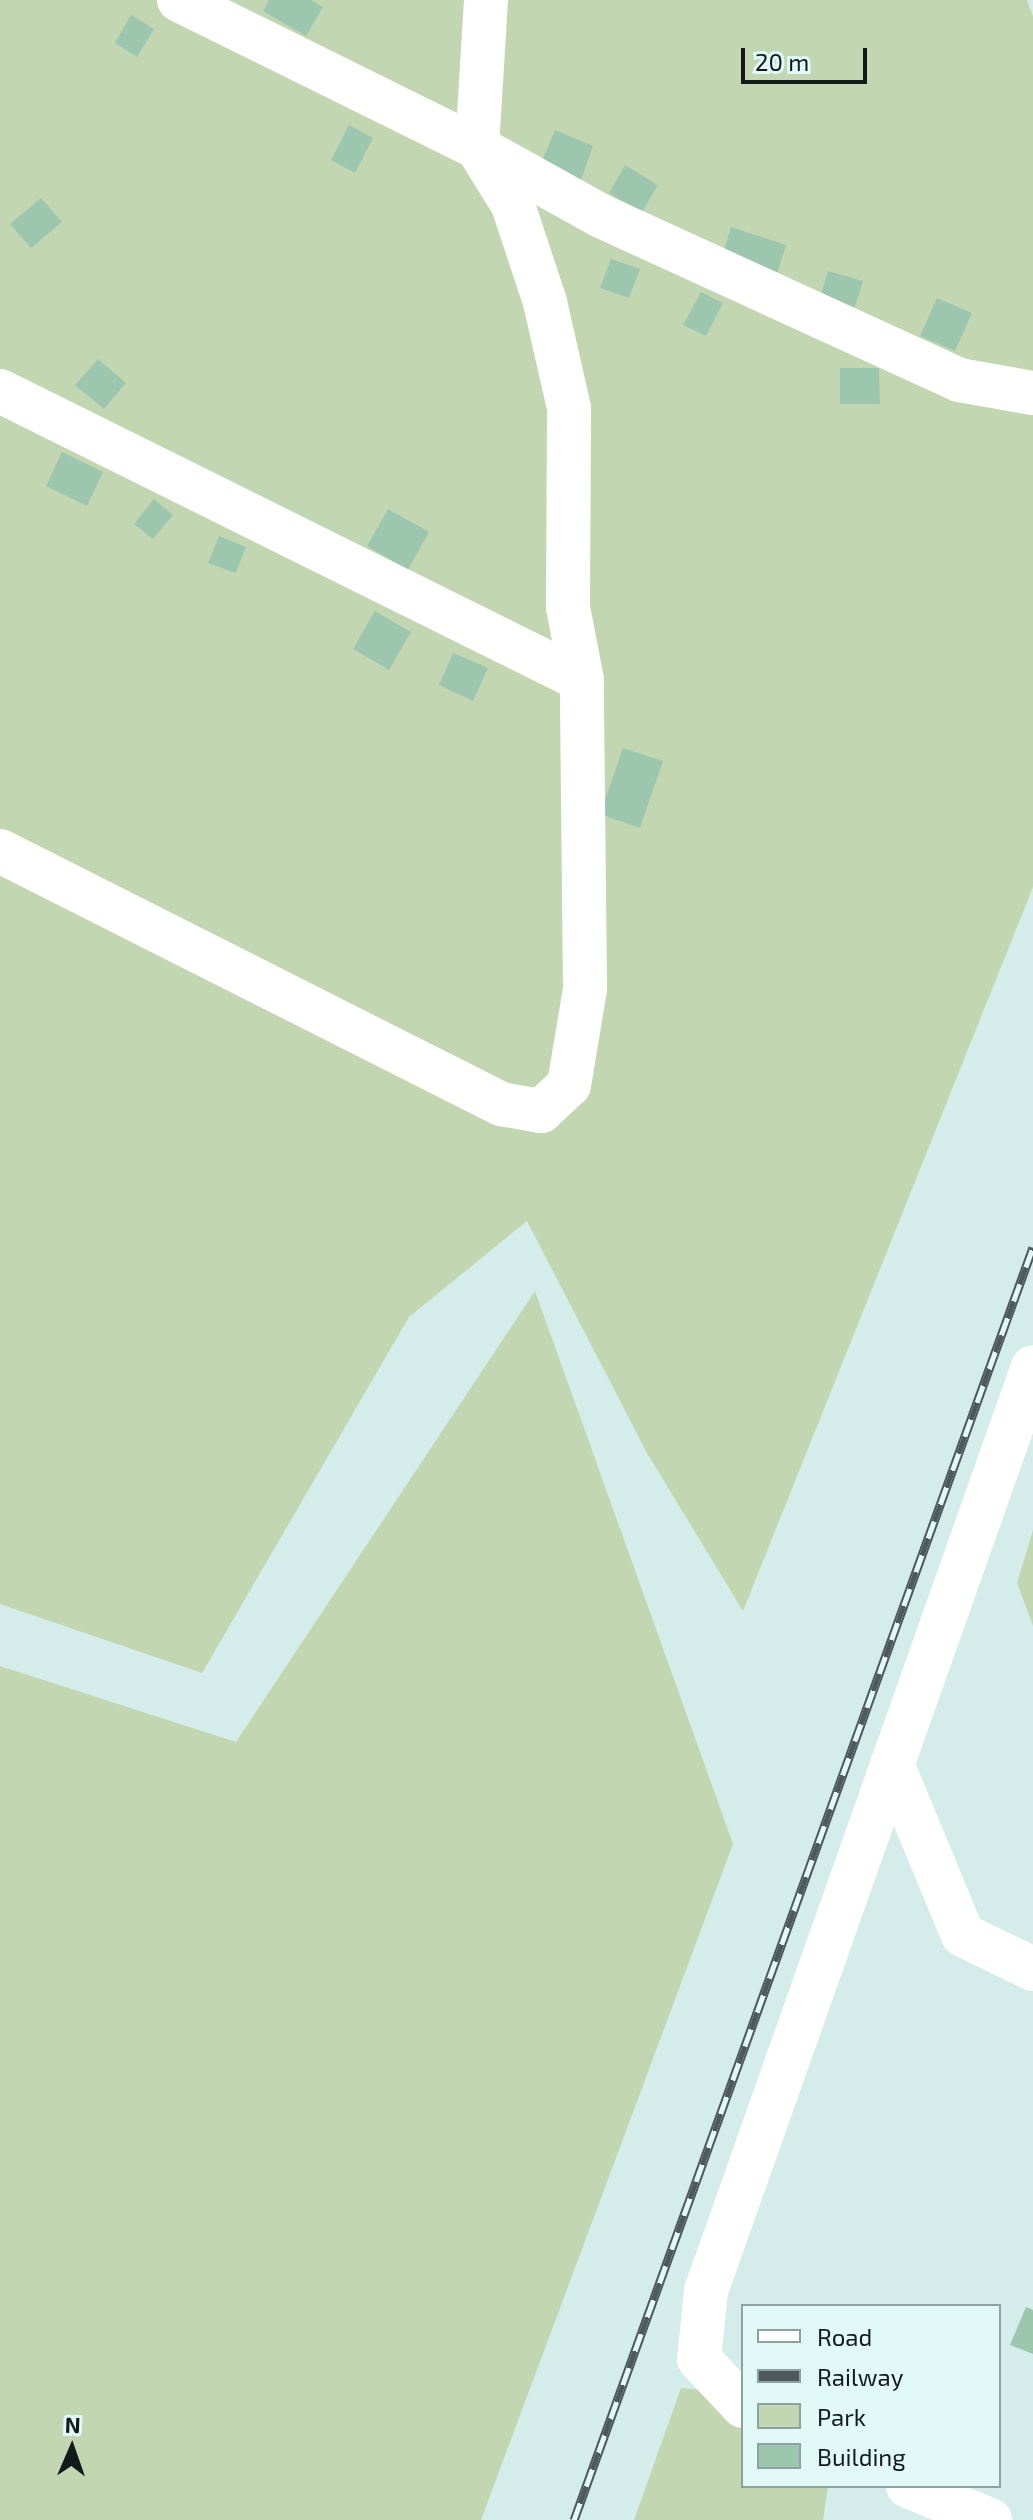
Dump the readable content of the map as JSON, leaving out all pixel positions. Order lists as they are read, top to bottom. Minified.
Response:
{"legend":["Road","Railway","Park","Building"],"scale_bar":"20 m","north":"top"}
